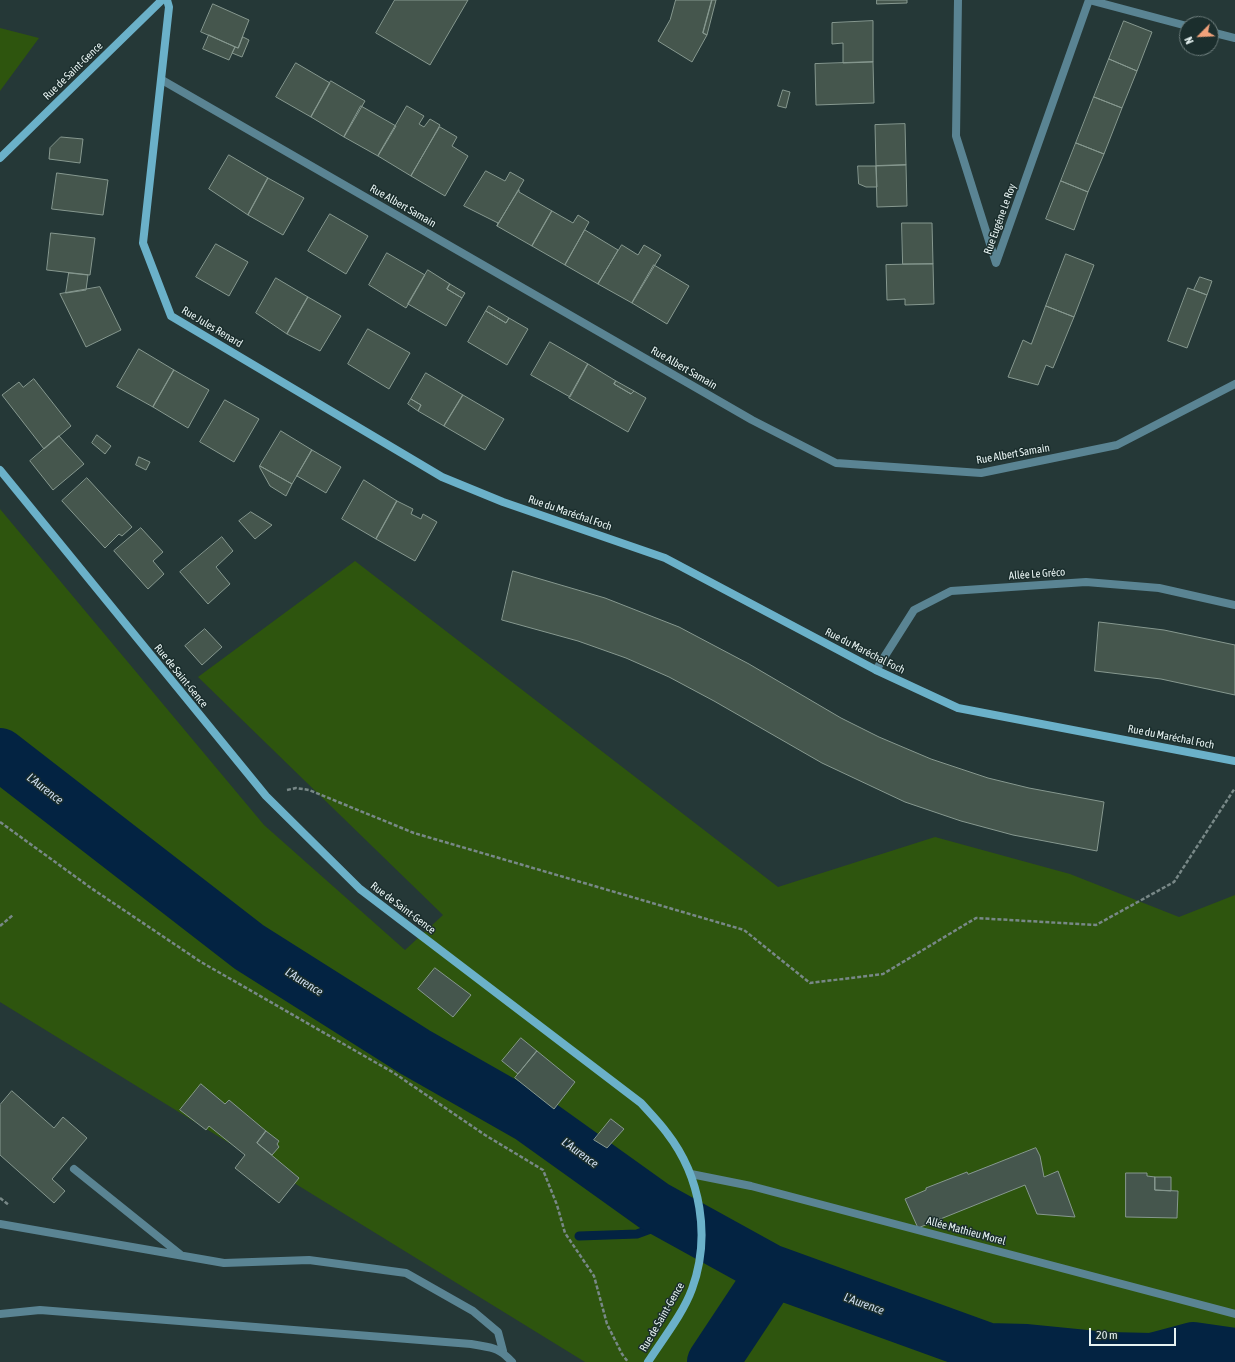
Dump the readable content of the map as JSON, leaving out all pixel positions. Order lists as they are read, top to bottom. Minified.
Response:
{"streets":{"street":["Rue de Saint-Gence","Rue Albert Samain","Rue Eugéne Le Roy","Rue Jules Renard","Rue du Maréchal Foch","Allée Le Gréco","Allée Mathieu Morel"]},"crossings":[["Rue de Saint-Gence","Allée Mathieu Morel"],["Rue Albert Samain","Rue Jules Renard"],["Rue Jules Renard","Rue du Maréchal Foch"],["Rue du Maréchal Foch","Allée Le Gréco"]],"water":["L'Aurence"],"scale_bar":"20 m","north":"bottom left"}
